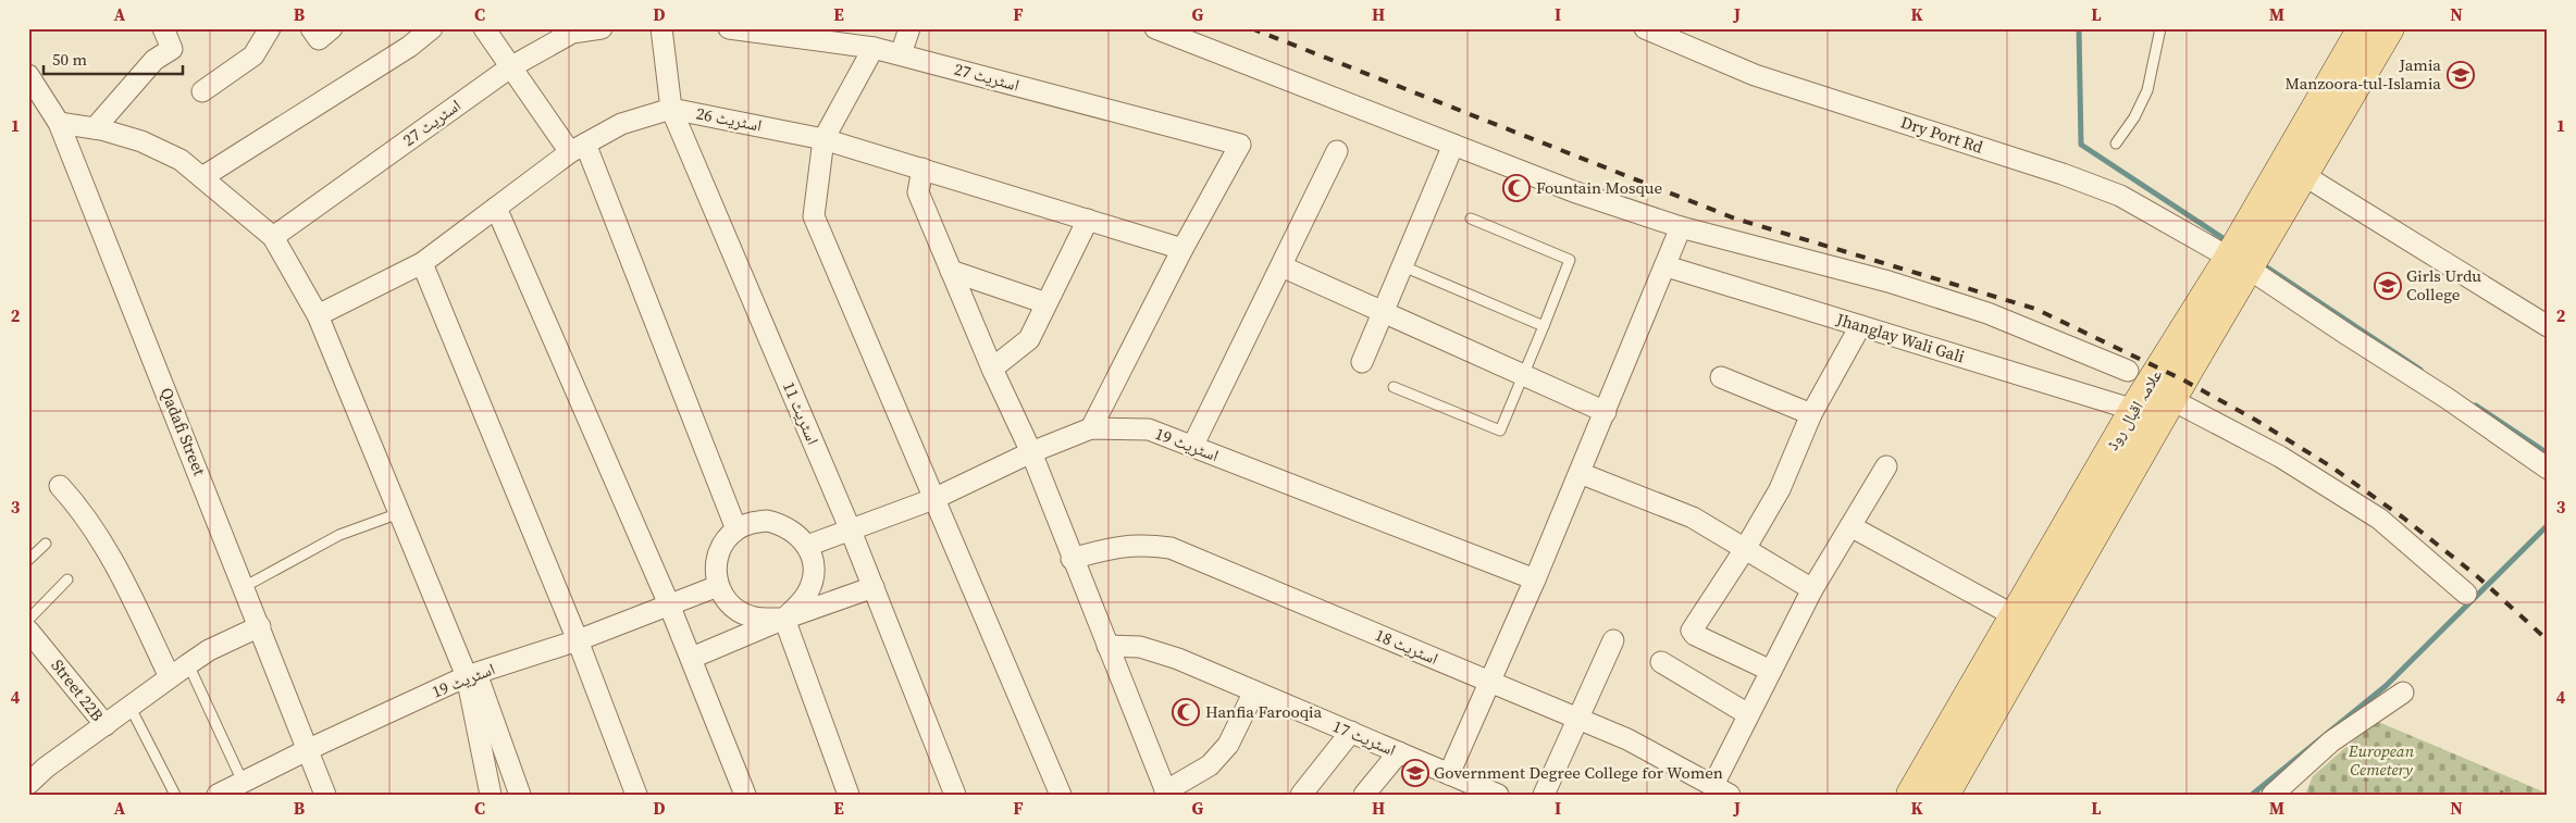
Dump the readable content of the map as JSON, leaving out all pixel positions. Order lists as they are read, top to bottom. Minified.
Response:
{"streets":{"main road":["علامہ اقبال روڈ"],"street":["اسٹریٹ 27","اسٹریٹ 26","Dry Port Rd","Jhanglay Wali Gali","اسٹریٹ 11","Qadafi Street","اسٹریٹ 19","اسٹریٹ 18","Street 22B","اسٹریٹ 17"]},"crossings":[["اسٹریٹ 27","اسٹریٹ 26"],["اسٹریٹ 26","اسٹریٹ 11"],["Dry Port Rd","علامہ اقبال روڈ"],["Jhanglay Wali Gali","علامہ اقبال روڈ"],["اسٹریٹ 11","اسٹریٹ 19"],["Qadafi Street","اسٹریٹ 19"]],"parks":["European Cemetery"],"places":{"school or university":["Jamia Manzoora-tul-Islamia","Girls Urdu College","Government Degree College for Women"],"mosque":["Fountain Mosque","Hanfia Farooqia"]},"scale_bar":"50 m","grid":{"columns":["A","B","C","D","E","F","G","H","I","J","K","L","M","N"],"rows":["1","2","3","4"]}}
